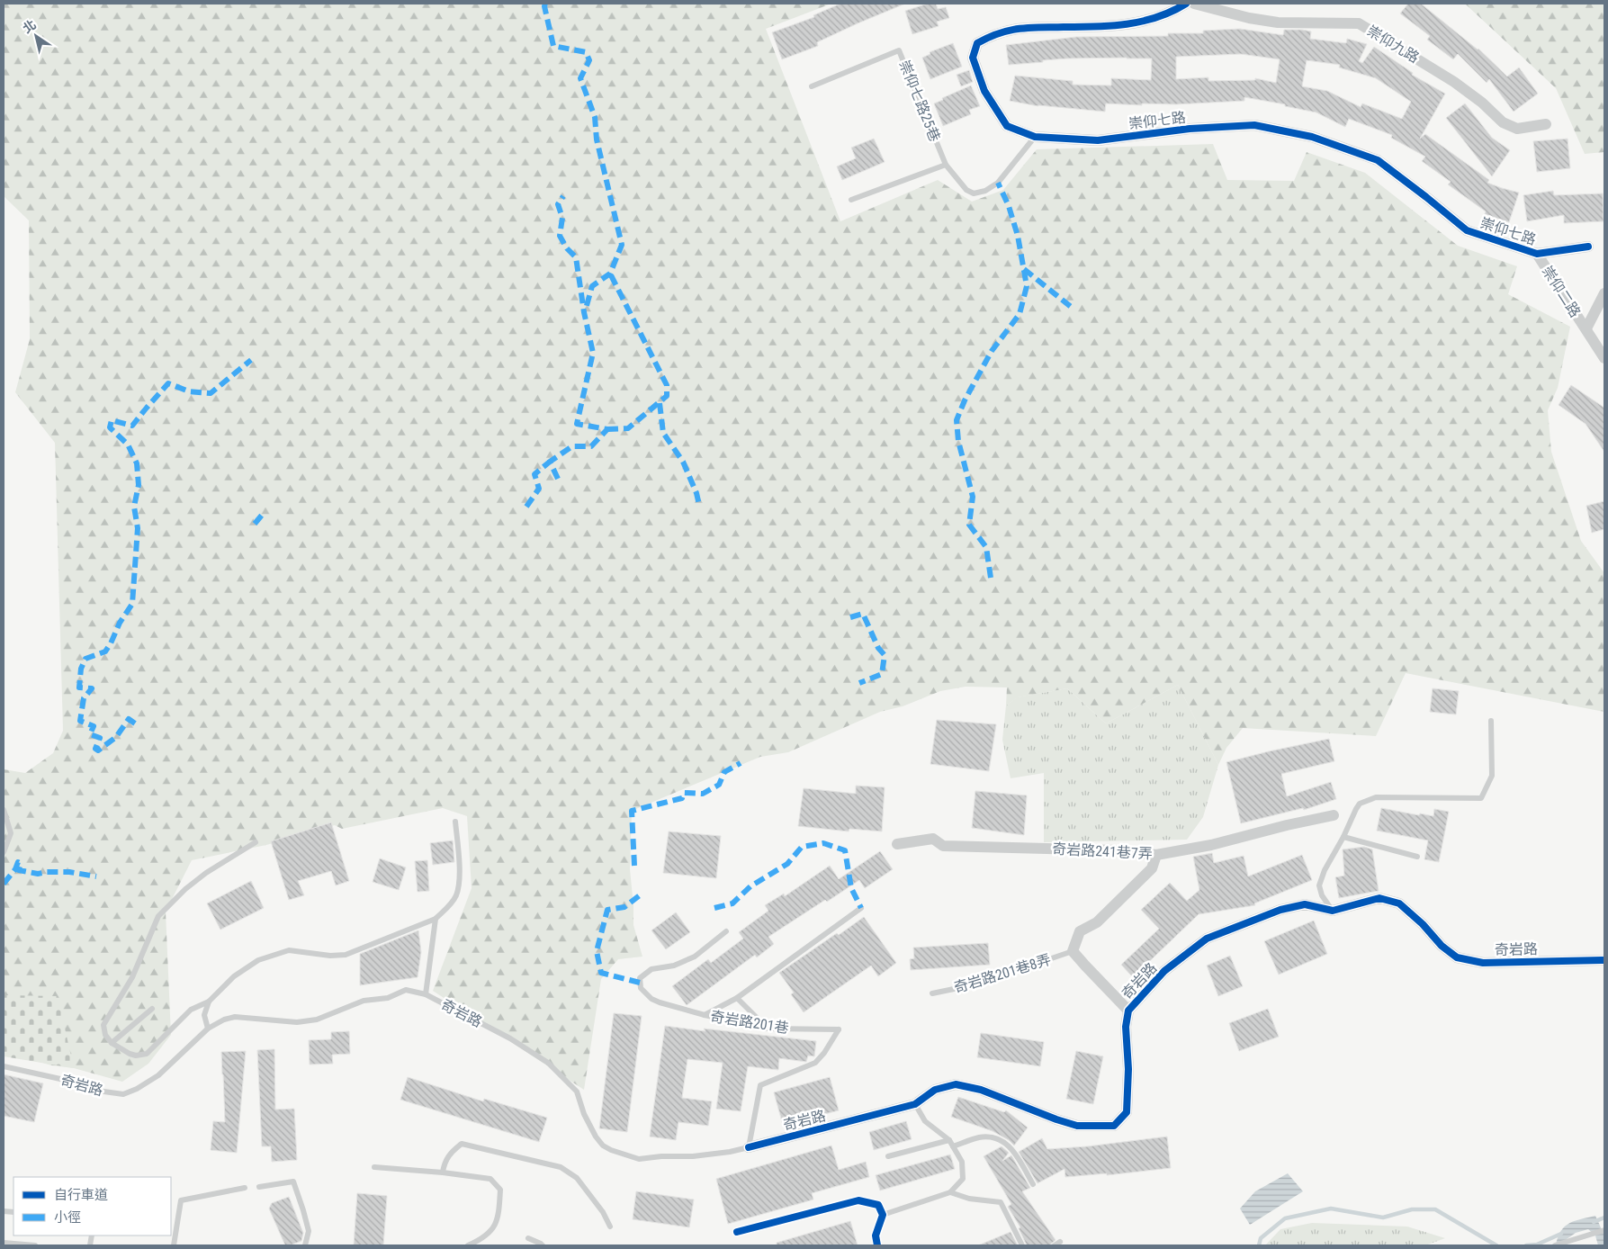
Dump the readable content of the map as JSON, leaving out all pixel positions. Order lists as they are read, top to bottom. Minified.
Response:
{"streets":{"street":["崇仰九路","崇仰七路","崇仰二路","奇岩路241巷7弄","奇岩路"],"lane":["崇仰七路25巷","奇岩路201巷8弄","奇岩路201巷"]},"crossings":[["崇仰七路25巷","崇仰七路"],["崇仰七路","崇仰二路"],["奇岩路","奇岩路201巷"]],"legend":["自行車道","小徑"],"north":"top left"}
